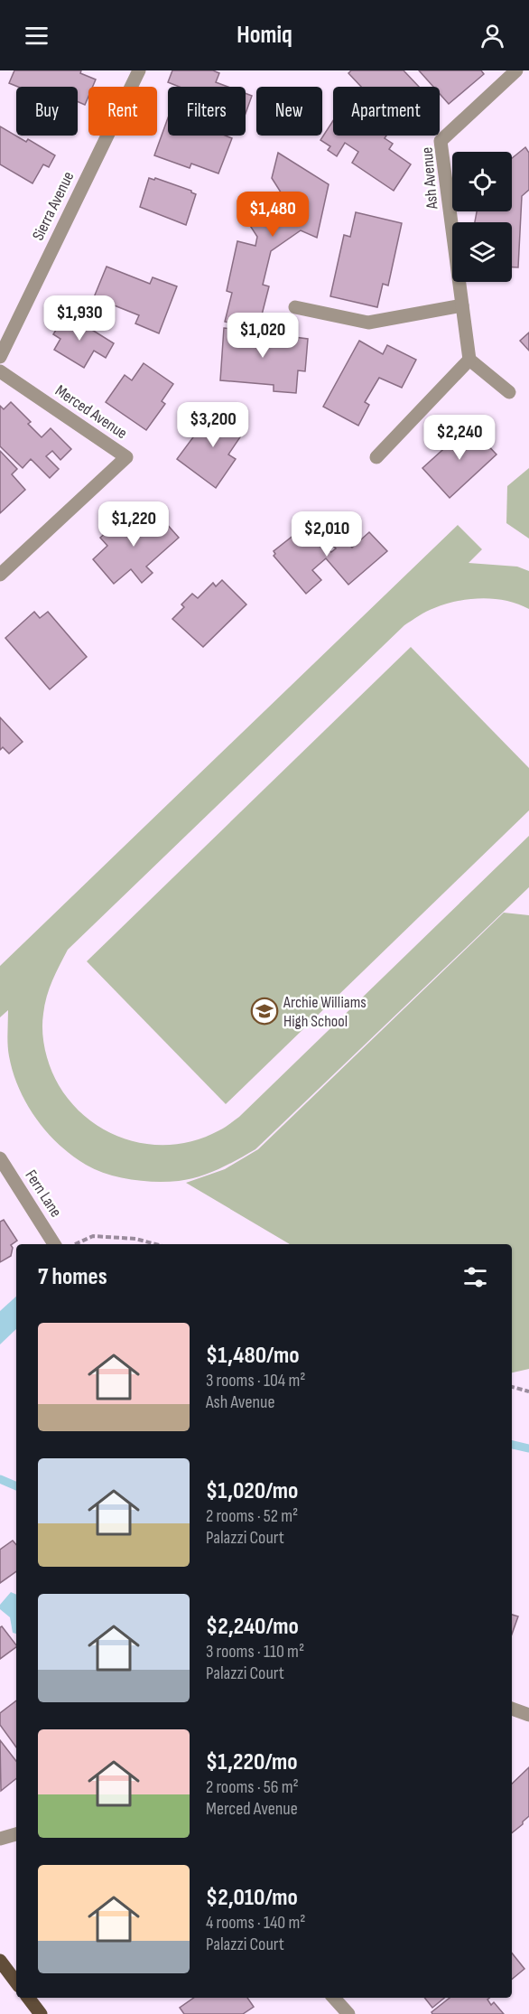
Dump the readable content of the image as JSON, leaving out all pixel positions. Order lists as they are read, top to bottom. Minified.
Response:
{"streets":{"street":["Ash Avenue","Sierra Avenue","Merced Avenue","Fern Lane"]},"places":{"school or university":["Archie Williams High School"]},"page":{"header":"Homiq","chip":["Buy","Rent","Filters","New","Apartment"],"price":["$1,480","$1,930","$1,020","$3,200","$2,240","$1,220","$2,010"],"heading":"7 homes","list":[{"name":"$1,480/mo","note":"3 rooms · 104 m² · Ash Avenue"},{"name":"$1,020/mo","note":"2 rooms · 52 m² · Palazzi Court"},{"name":"$2,240/mo","note":"3 rooms · 110 m² · Palazzi Court"},{"name":"$1,220/mo","note":"2 rooms · 56 m² · Merced Avenue"},{"name":"$2,010/mo","note":"4 rooms · 140 m² · Palazzi Court"}]}}
